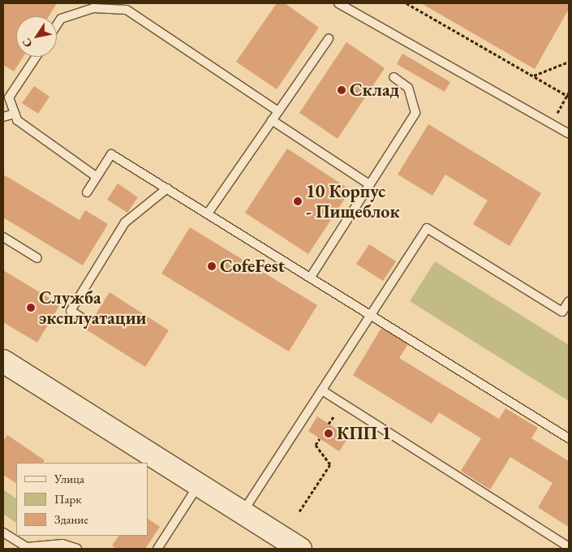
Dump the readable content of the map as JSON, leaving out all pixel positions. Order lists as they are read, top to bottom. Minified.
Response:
{"places":["Склад","10 Корпус - Пищеблок","CofeFest","Служба эксплуатации","КПП 1"],"legend":["Улица","Парк","Здание"],"north":"bottom left"}
